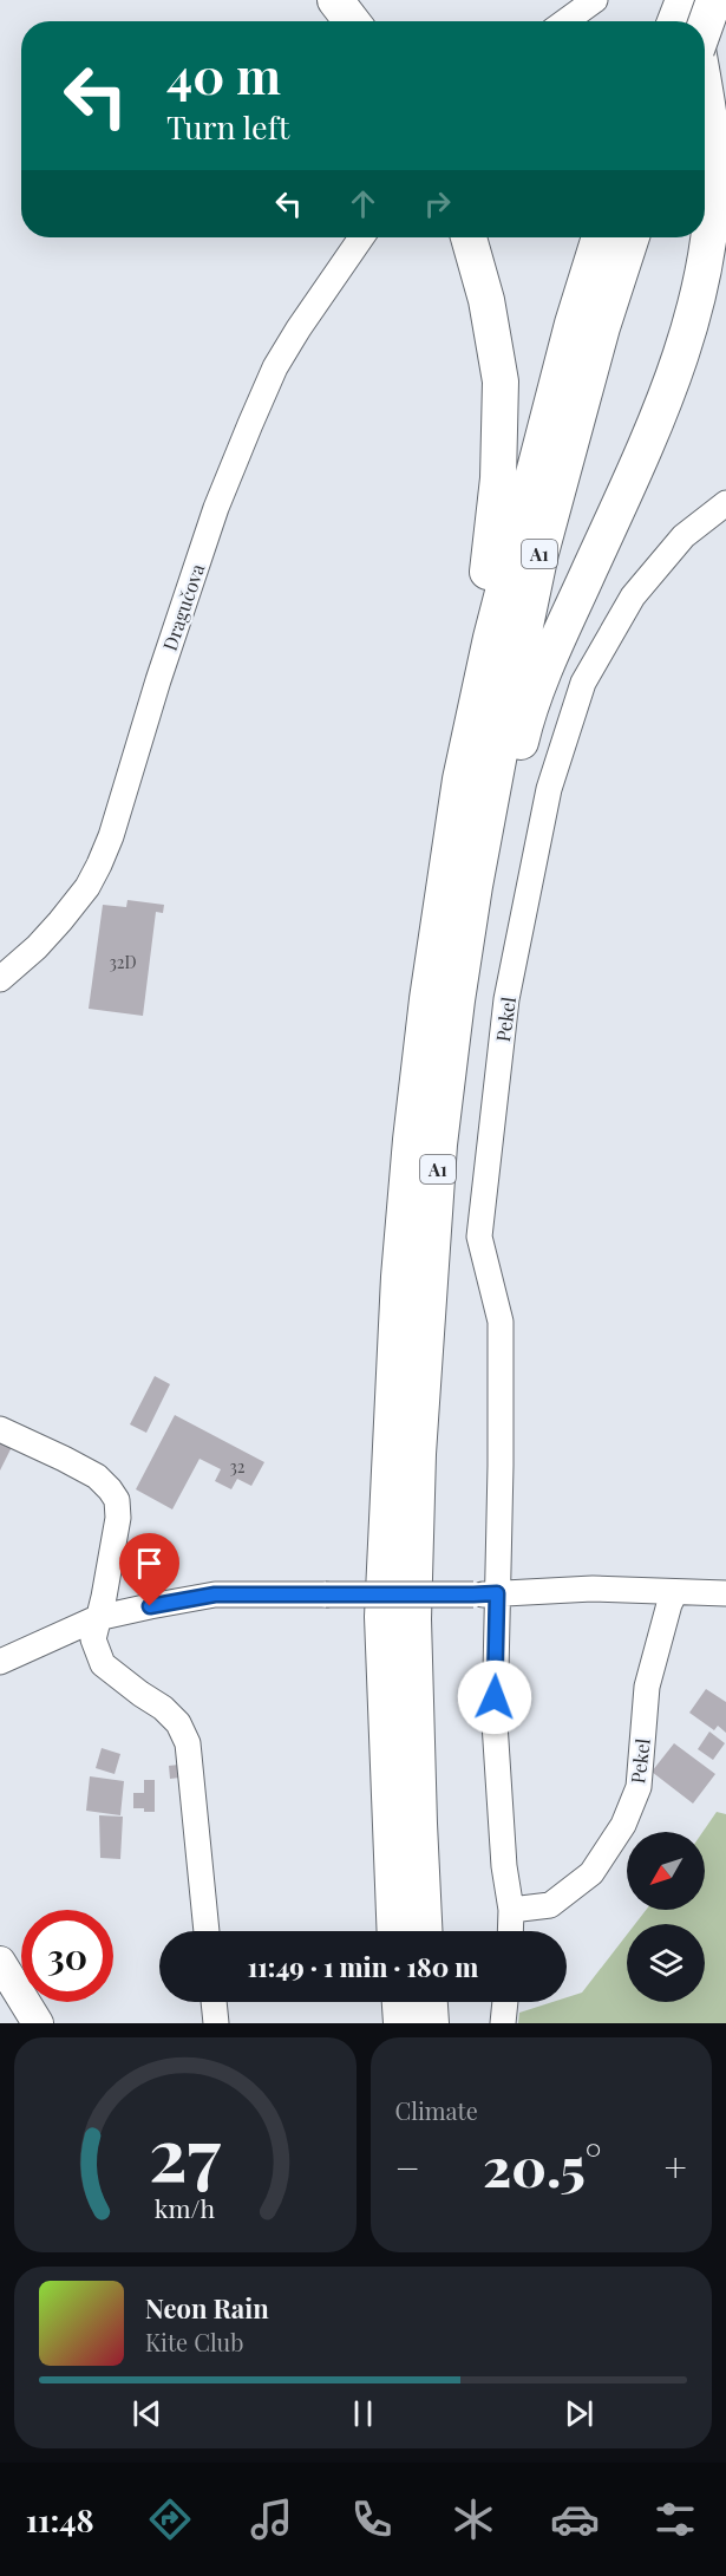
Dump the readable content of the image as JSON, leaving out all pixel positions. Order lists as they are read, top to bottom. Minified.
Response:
{"streets":{"highway":["A1"],"street":["Dragučova","Pekel"]},"house_numbers":["32D","32"],"north":"bottom left","page":{"turn":["40 m","Turn left"],"limit":"30","trip":"11:49 · 1 min · 180 m","tile":"Climate","heat":["−","20.5°","+"],"song":["Neon Rain","Kite Club"],"tabs":"11:48","gauge":["27","km/h"]}}
